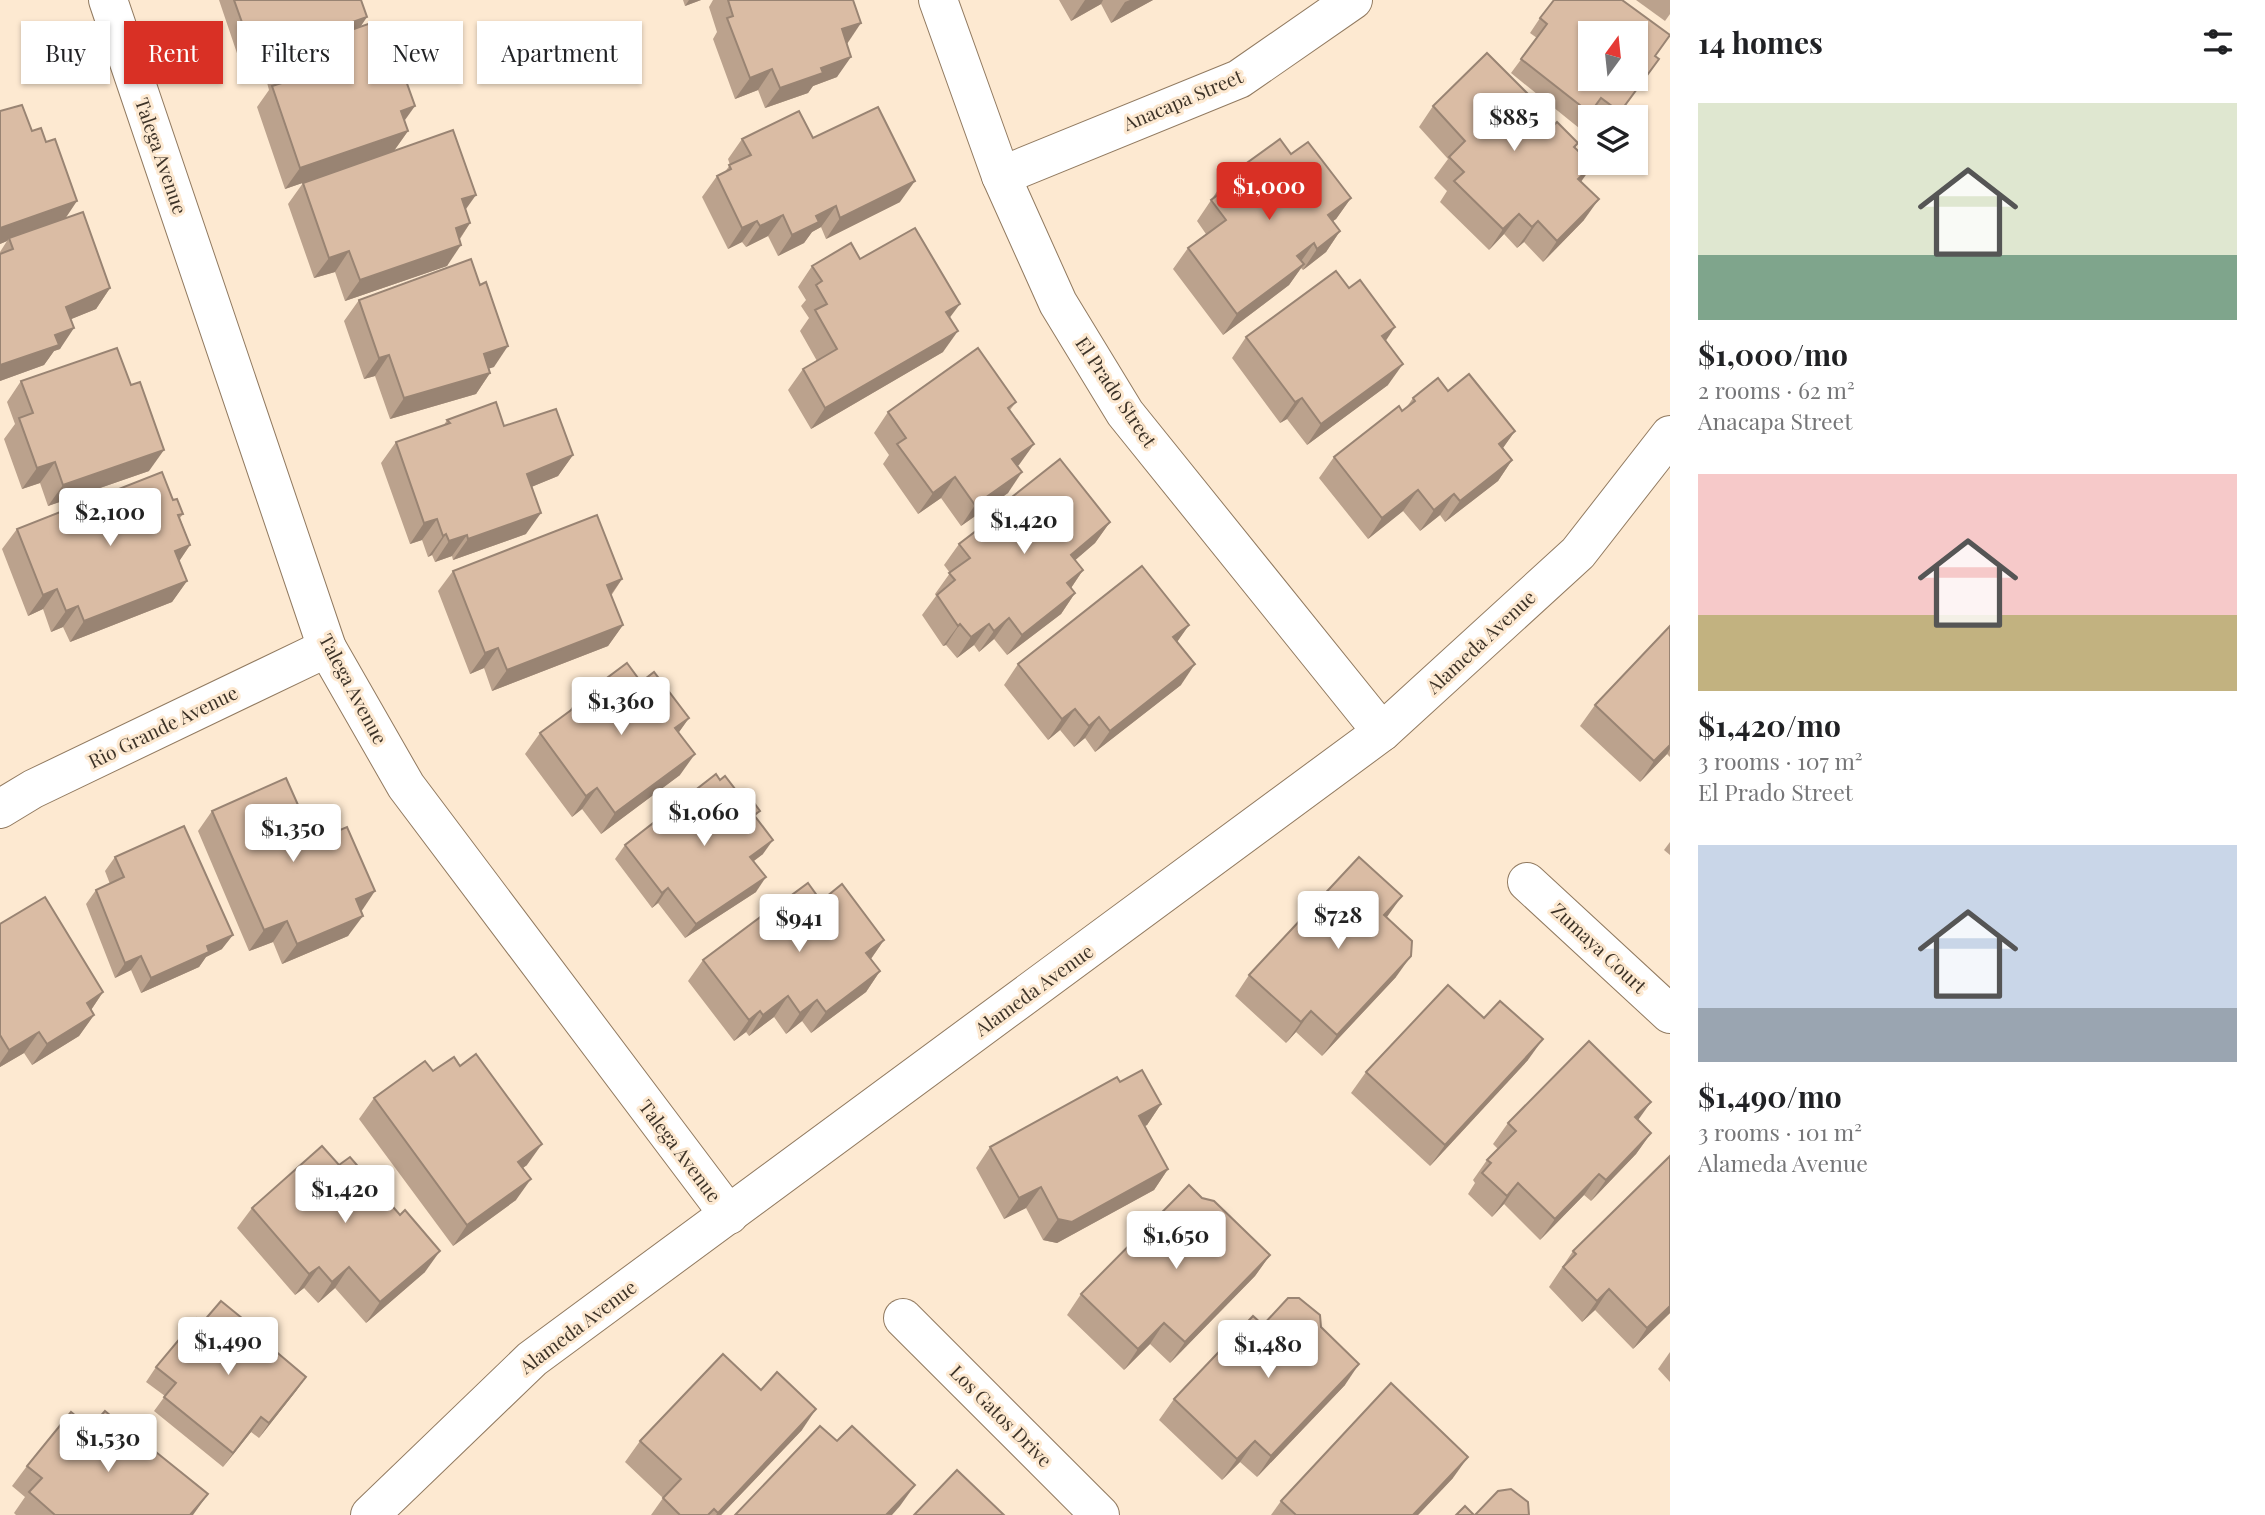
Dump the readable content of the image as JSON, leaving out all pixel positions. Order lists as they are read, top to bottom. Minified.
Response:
{"streets":{"street":["Anacapa Street","Talega Avenue","El Prado Street","Alameda Avenue","Rio Grande Avenue","Zumaya Court","Los Gatos Drive"]},"crossings":[["Anacapa Street","El Prado Street"],["Talega Avenue","Alameda Avenue"],["Talega Avenue","Rio Grande Avenue"],["El Prado Street","Alameda Avenue"]],"north":"top","page":{"heading":"14 homes","chip":["Buy","Rent","Filters","New","Apartment"],"list":[{"name":"$1,000/mo","note":"2 rooms · 62 m² · Anacapa Street"},{"name":"$1,420/mo","note":"3 rooms · 107 m² · El Prado Street"},{"name":"$1,490/mo","note":"3 rooms · 101 m² · Alameda Avenue"}],"price":["$885","$1,000","$2,100","$1,420","$1,360","$1,060","$1,350","$728","$941","$1,420","$1,650","$1,490","$1,480","$1,530"]}}
